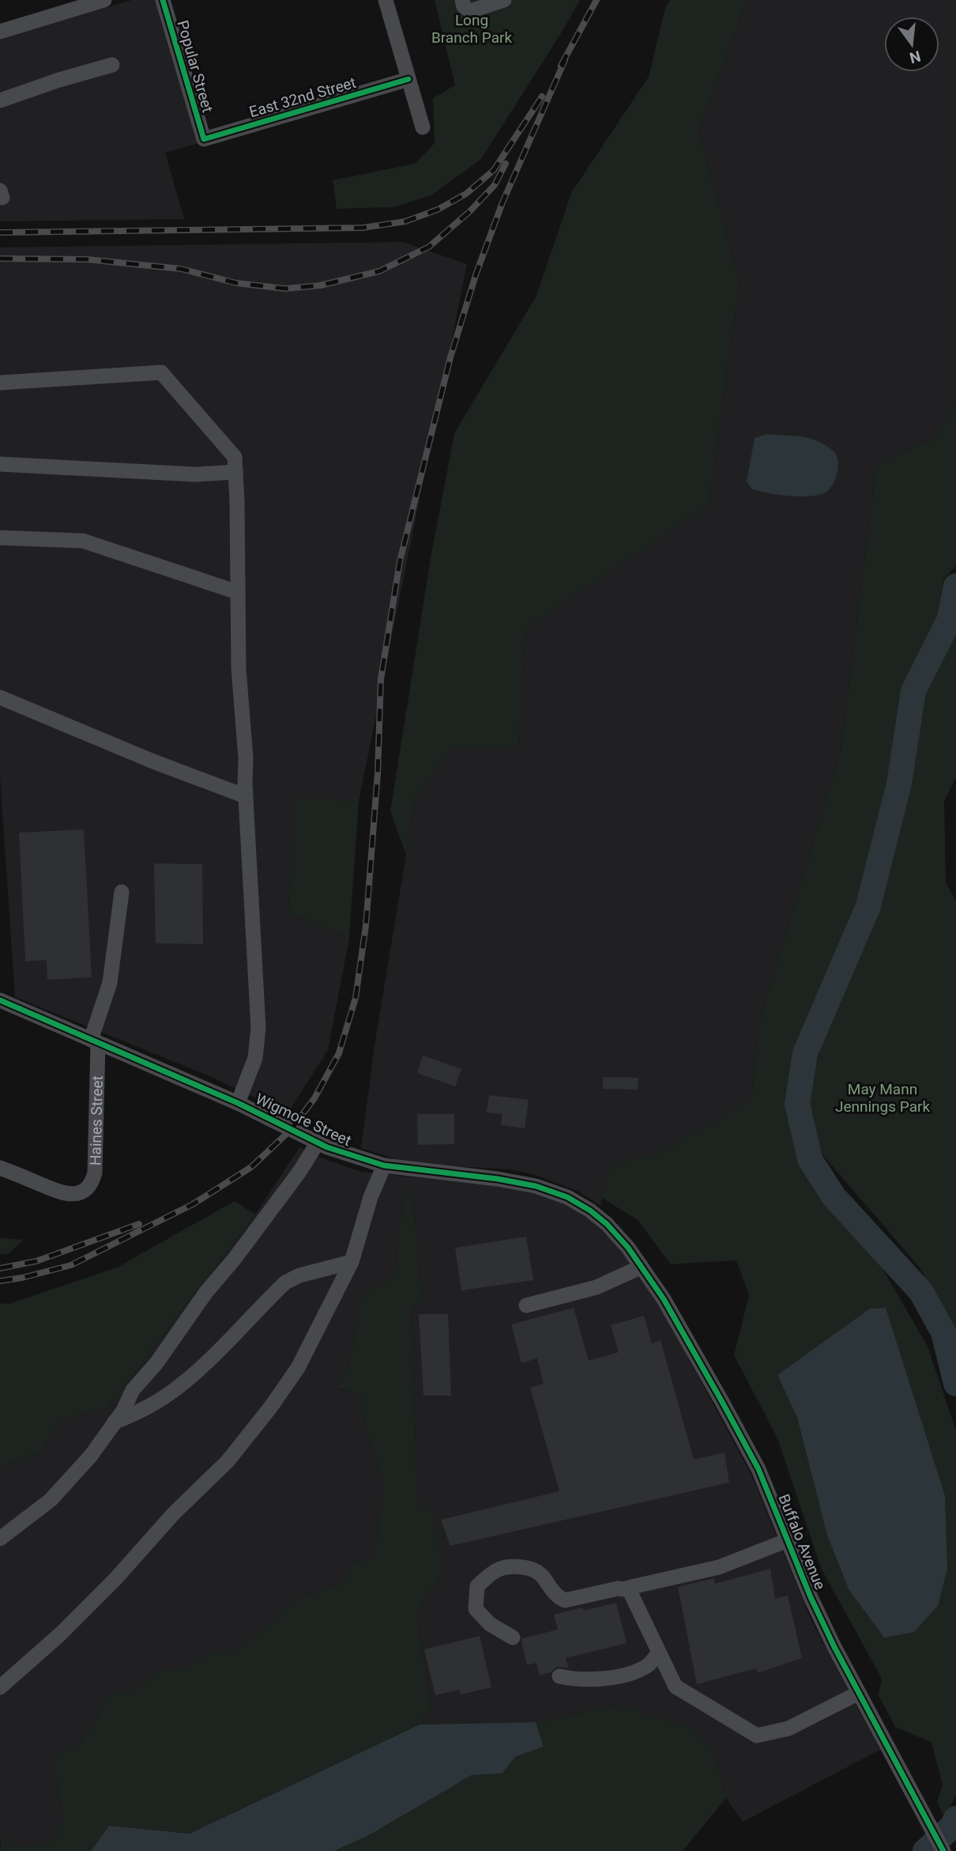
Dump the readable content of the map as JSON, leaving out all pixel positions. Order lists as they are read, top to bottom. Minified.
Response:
{"streets":{"street":["Popular Street","East 32nd Street","Haines Street","Wigmore Street","Buffalo Avenue"]},"crossings":[["Popular Street","East 32nd Street"],["Haines Street","Wigmore Street"],["Wigmore Street","Buffalo Avenue"]],"parks":["Long Branch Park","May Mann Jennings Park"],"north":"bottom"}
